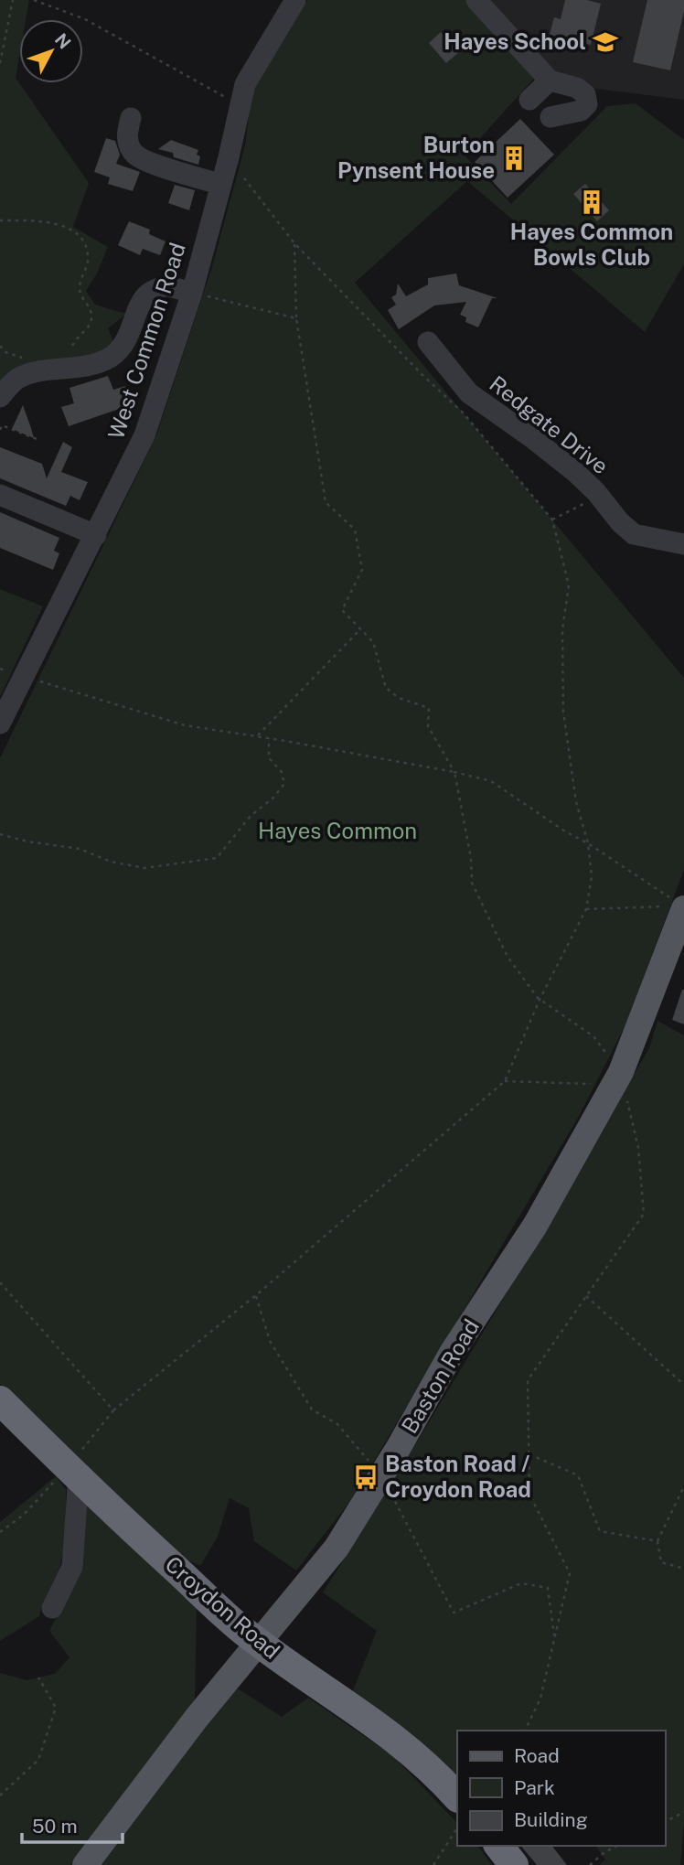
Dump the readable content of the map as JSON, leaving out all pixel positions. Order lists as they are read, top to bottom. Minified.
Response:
{"streets":{"highway":["Croydon Road"],"main road":["Baston Road"],"street":["West Common Road","Redgate Drive"]},"crossings":[["Baston Road","Croydon Road"]],"parks":["Hayes Common"],"places":{"school or university":["Hayes School"],"building":["Burton Pynsent House","Hayes Common Bowls Club"],"bus stop":["Baston Road / Croydon Road"]},"legend":["Road","Park","Building"],"scale_bar":"50 m","north":"top right"}
